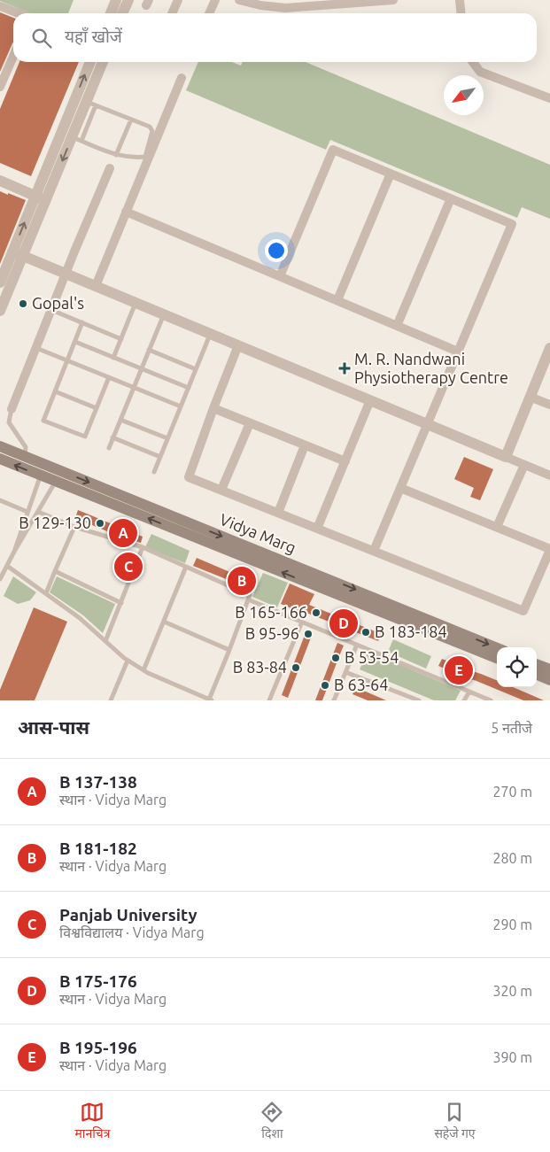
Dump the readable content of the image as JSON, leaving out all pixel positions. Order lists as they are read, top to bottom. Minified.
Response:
{"streets":{"main road":["Vidya Marg"]},"places":{"other":["Gopal's","B 129-130","B 165-166","B 183-184","B 95-96","B 53-54","B 83-84","B 63-64"],"health":["M. R. Nandwani Physiotherapy Centre"]},"north":"bottom left","page":{"search":"यहाँ खोजें","pins":["A","C","B","D","E"],"heading":["आस-पास","5 नतीजे"],"list":[{"mark":"A","name":"B 137-138","note":"स्थान · Vidya Marg","value":"270 m"},{"mark":"B","name":"B 181-182","note":"स्थान · Vidya Marg","value":"280 m"},{"mark":"C","name":"Panjab University","note":"विश्वविद्यालय · Vidya Marg","value":"290 m"},{"mark":"D","name":"B 175-176","note":"स्थान · Vidya Marg","value":"320 m"},{"mark":"E","name":"B 195-196","note":"स्थान · Vidya Marg","value":"390 m"}],"nav":["मानचित्र","दिशा","सहेजे गए"]}}
